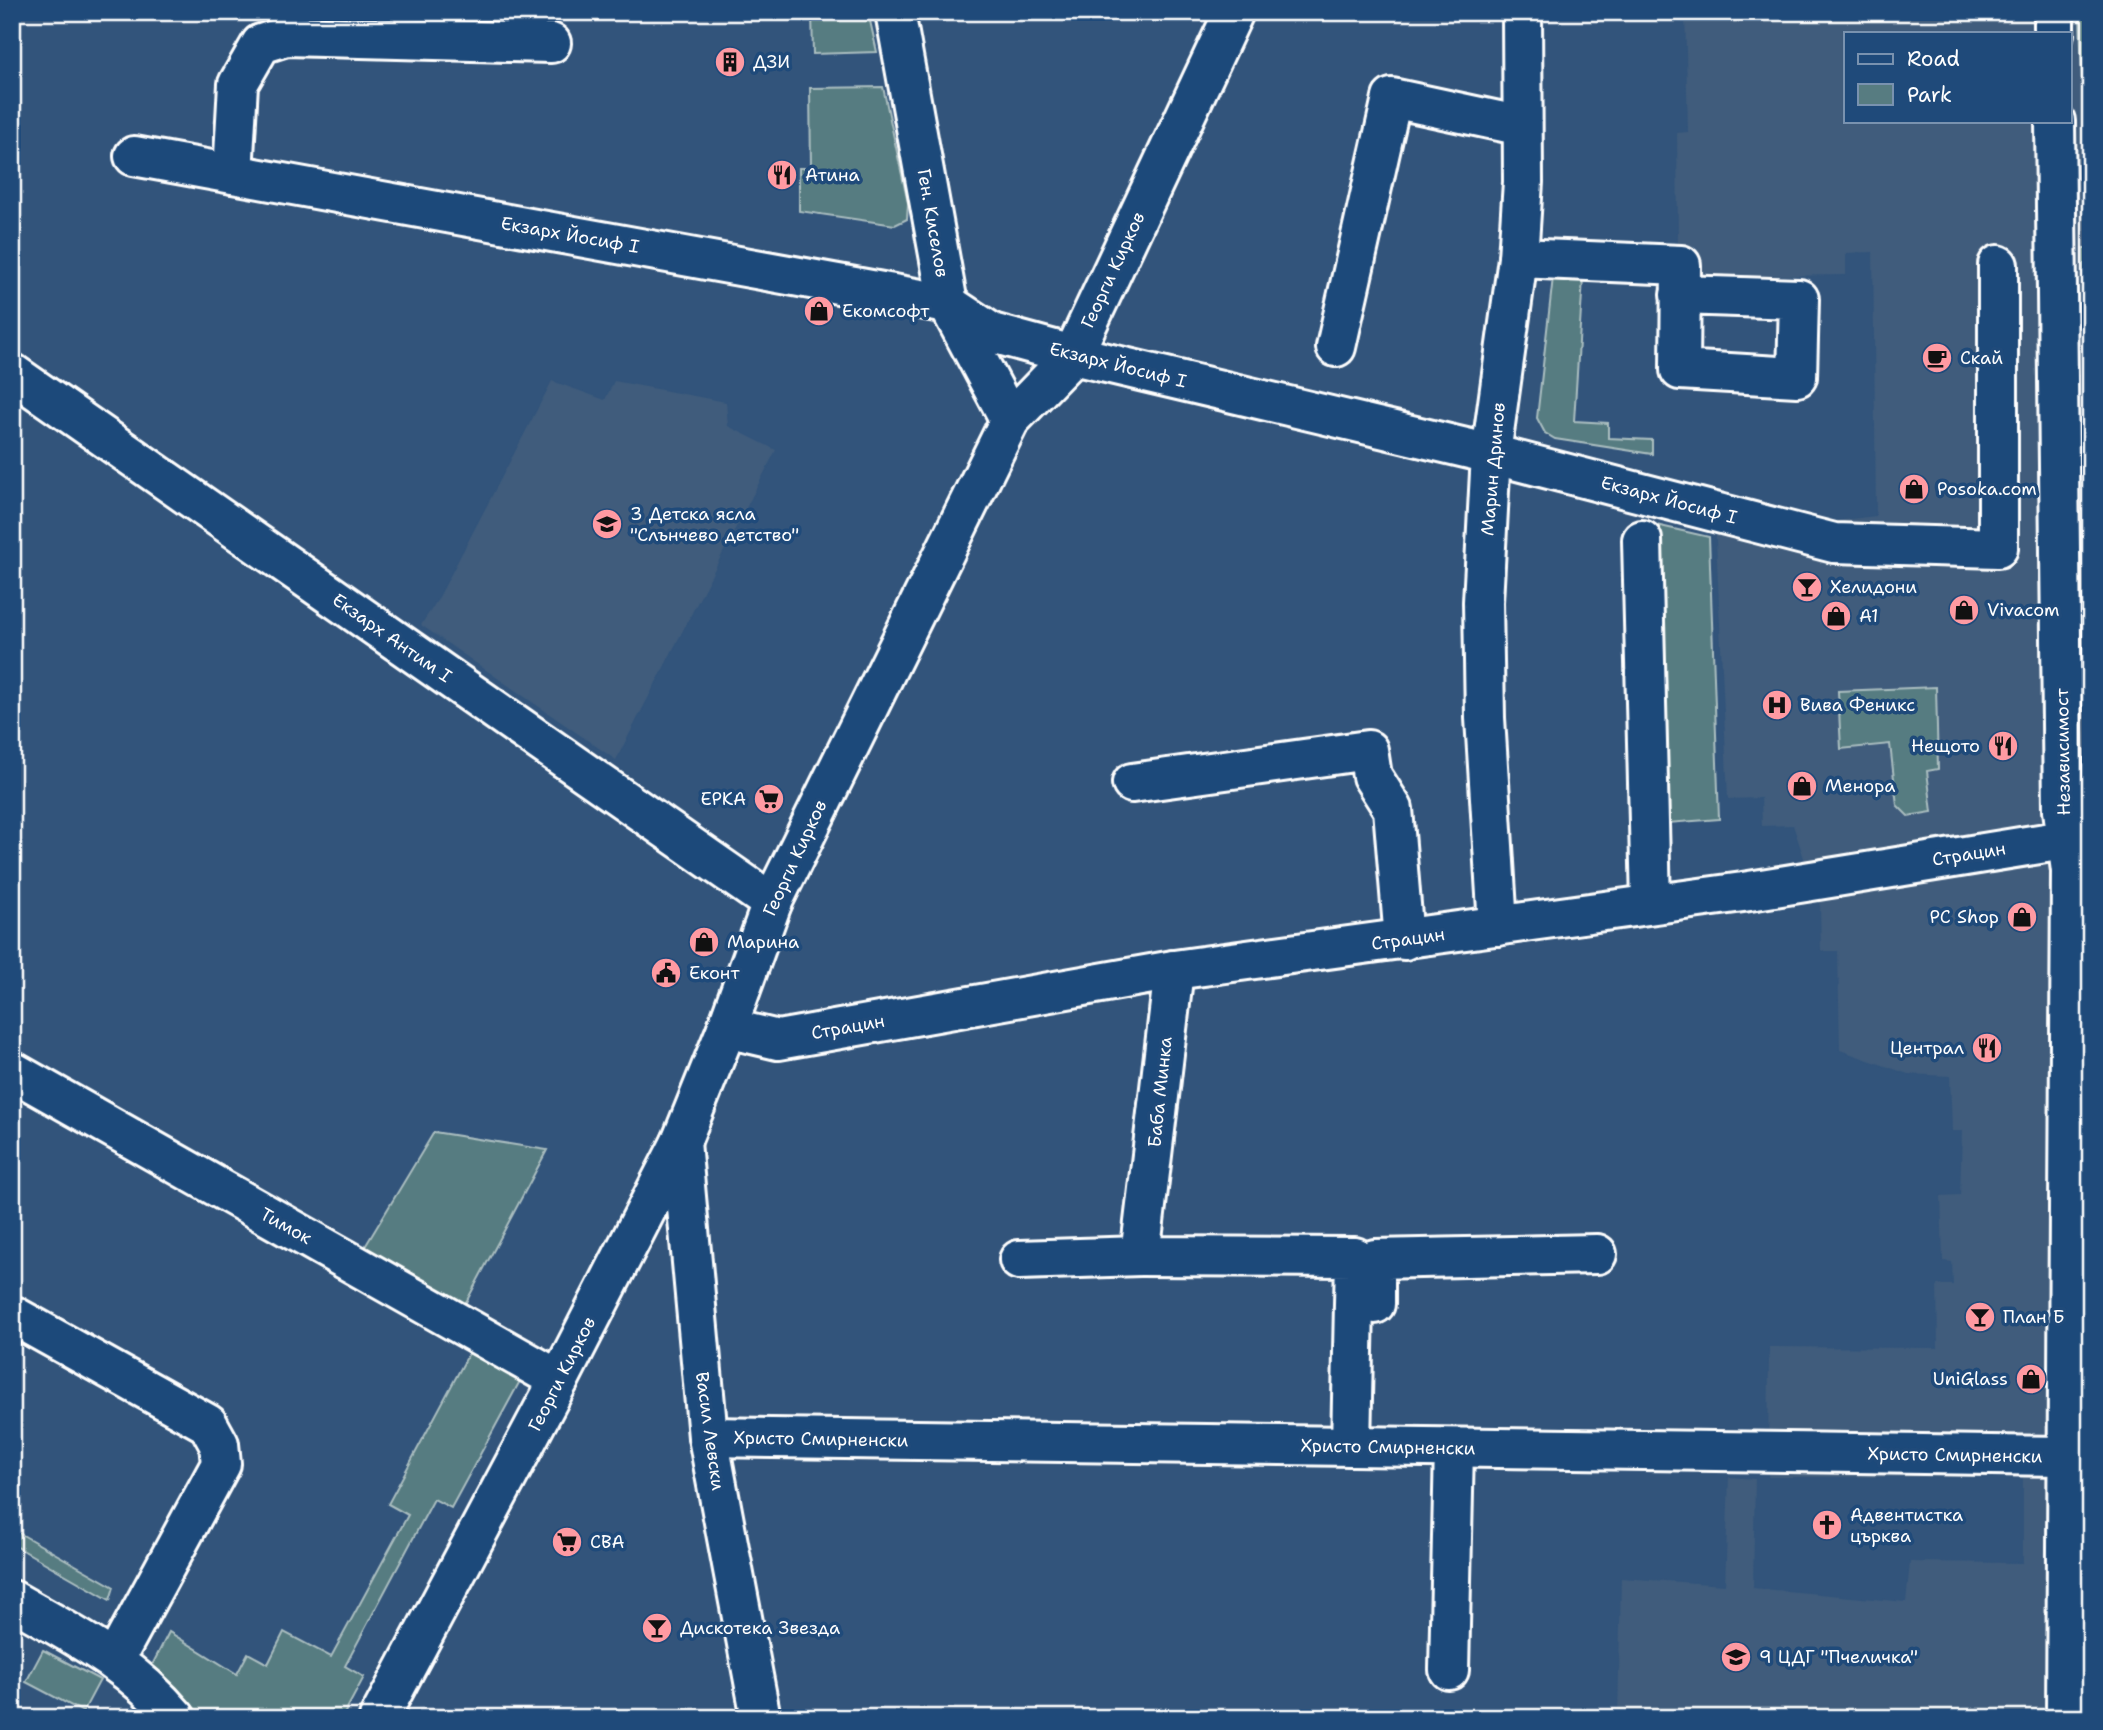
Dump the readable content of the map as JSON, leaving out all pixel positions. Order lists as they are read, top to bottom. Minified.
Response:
{"streets":{"street":["Ген. Киселов","Екзарх Йосиф I","Георги Кирков","Марин Дринов","Екзарх Антим I","Независимост","Страцин","Баба Минка","Тимок","Васил Левски","Христо Смирненски"]},"crossings":[["Ген. Киселов","Екзарх Йосиф I"],["Ген. Киселов","Георги Кирков"],["Екзарх Йосиф I","Георги Кирков"],["Екзарх Йосиф I","Марин Дринов"],["Георги Кирков","Екзарх Антим I"],["Георги Кирков","Страцин"],["Георги Кирков","Тимок"],["Георги Кирков","Васил Левски"],["Марин Дринов","Страцин"],["Независимост","Страцин"],["Независимост","Христо Смирненски"],["Страцин","Баба Минка"],["Васил Левски","Христо Смирненски"]],"places":{"building":["ДЗИ"],"restaurant":["Атина","Нещото","Централ"],"shop":["Екомсофт","Posoka.com","Vivacom","A1","Менора","PC Shop","Марина","UniGlass"],"cafe":["Скай"],"school or university":["3 Детска ясла \"Слънчево детство\"","9 ЦДГ \"Пчеличка\""],"bar":["Хелидони","План Б","Дискотека Звезда"],"hospital":["Вива Феникс"],"supermarket":["ЕРКА","CBA"],"public building":["Еконт"],"church":["Адвентистка църква"]},"legend":["Road","Park"]}
